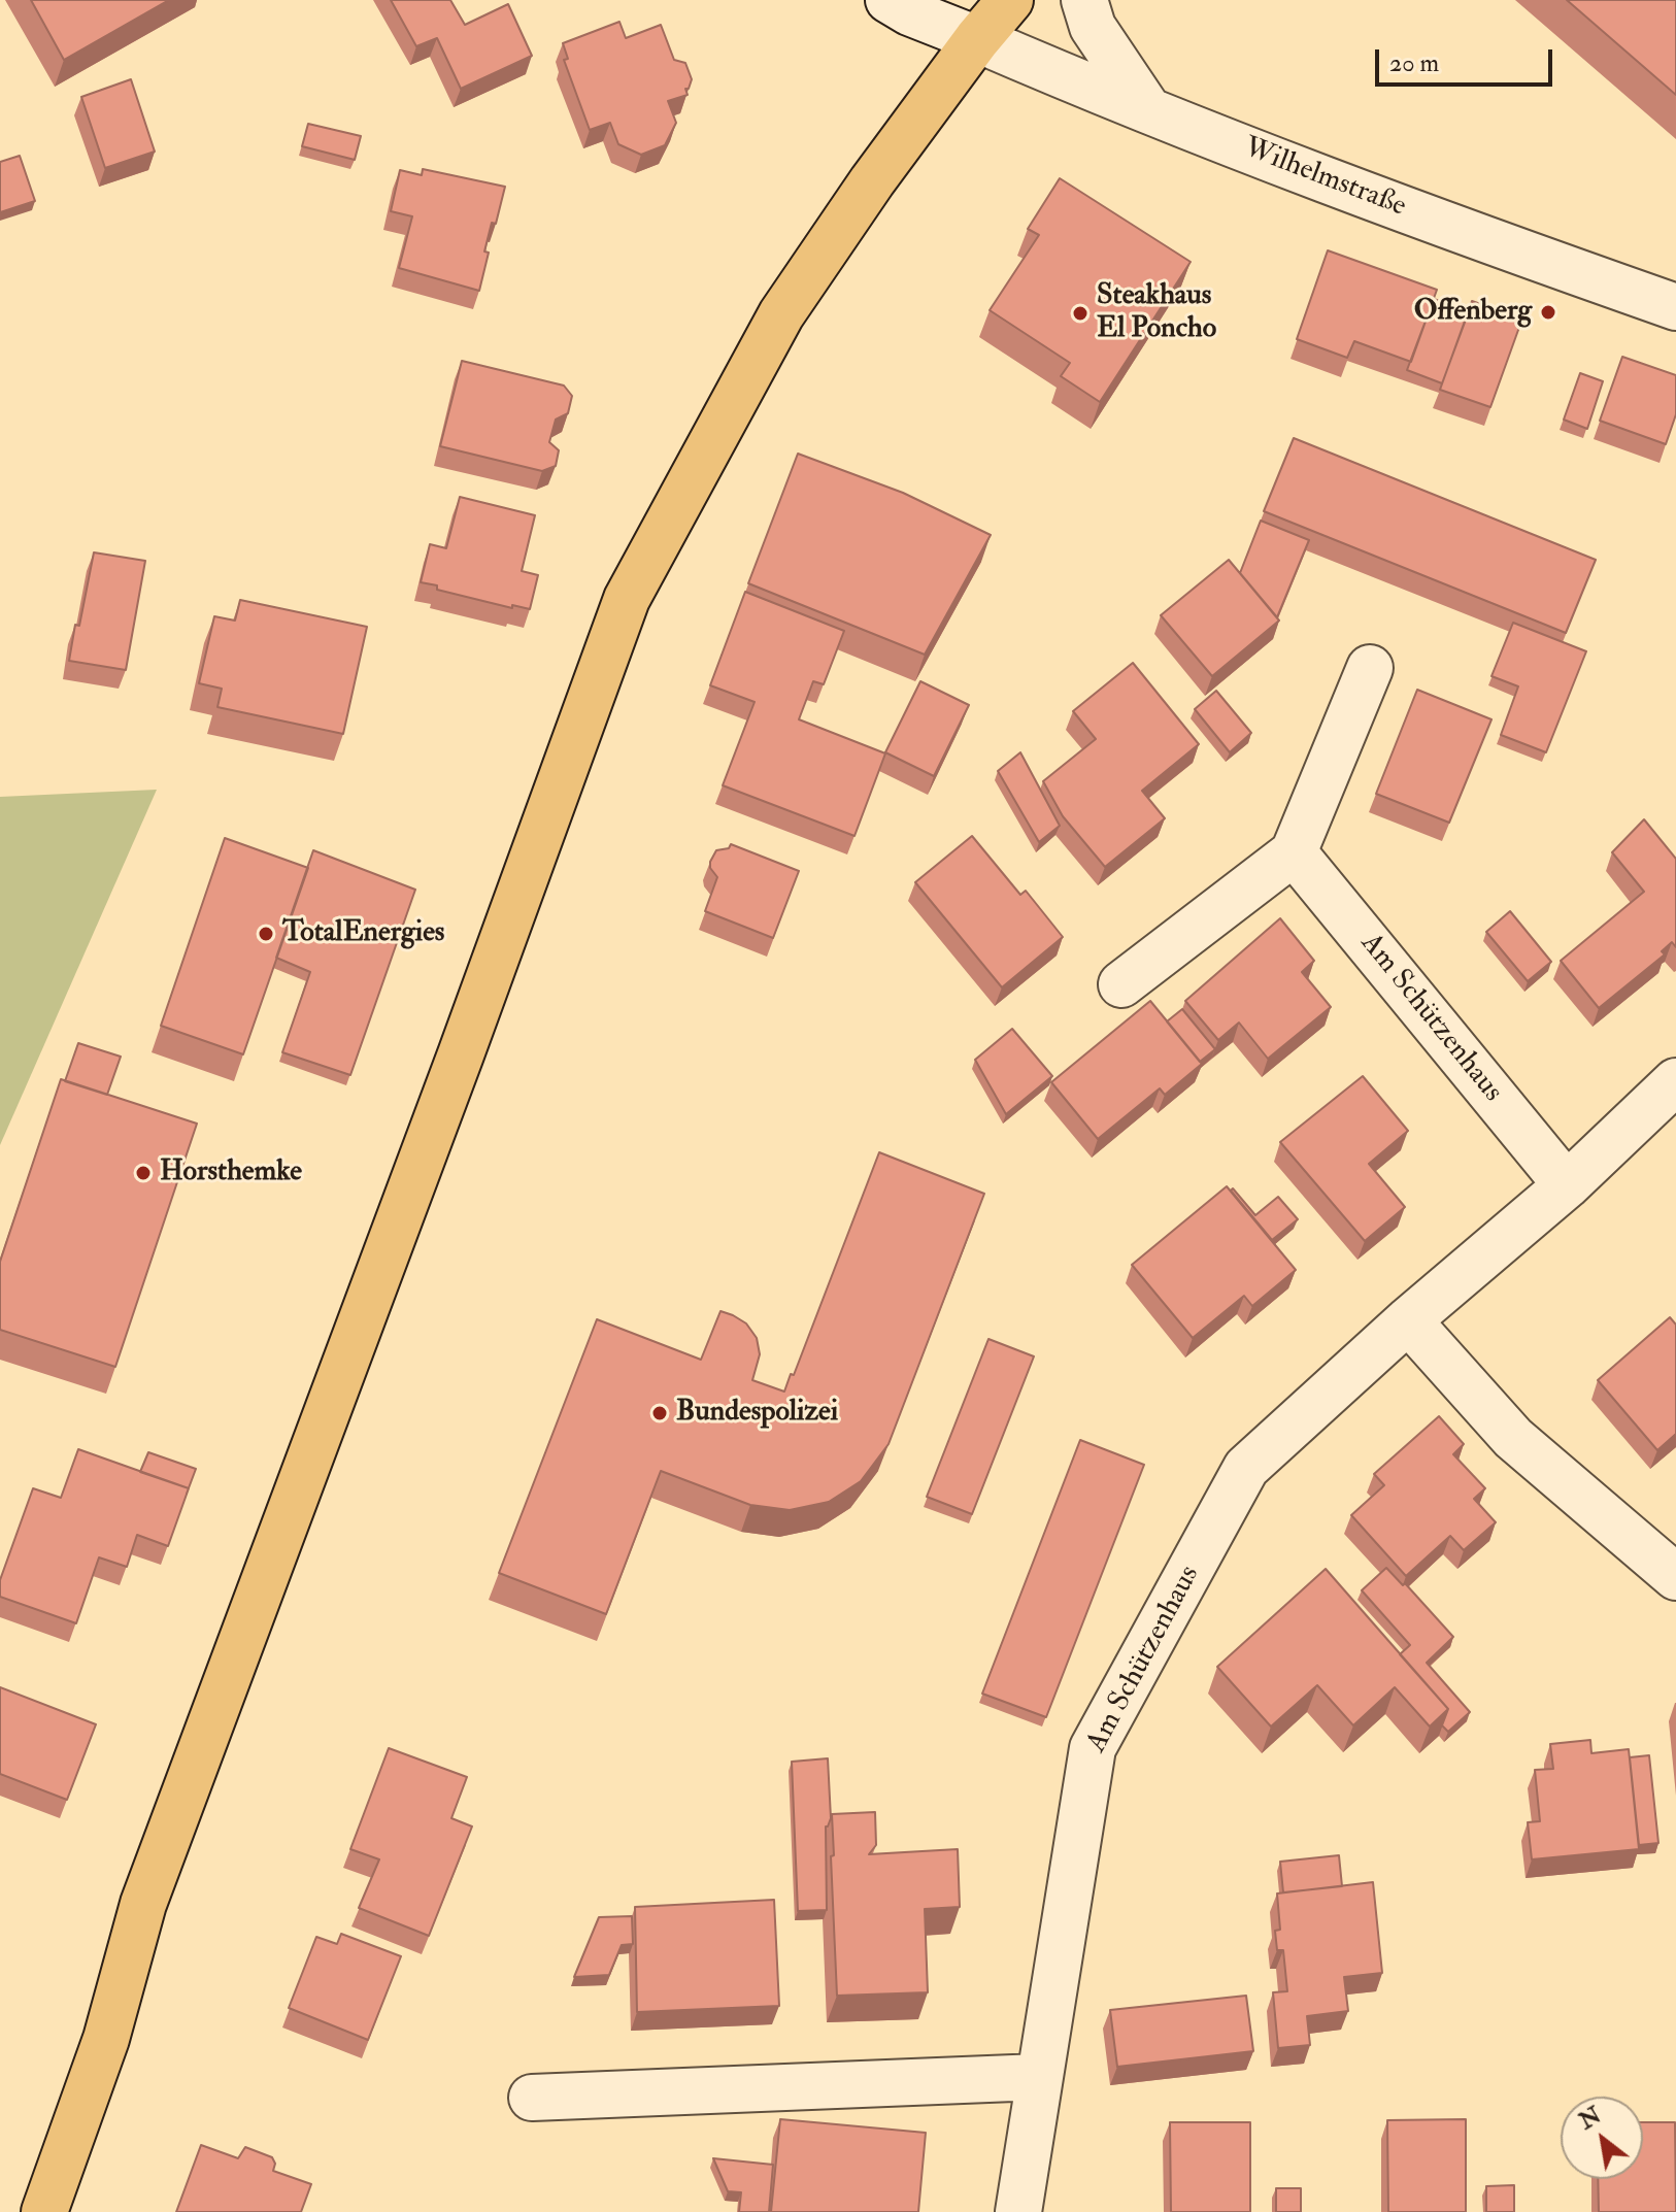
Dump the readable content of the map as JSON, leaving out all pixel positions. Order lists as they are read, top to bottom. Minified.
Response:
{"streets":{"street":["Wilhelmstraße","Am Schützenhaus"]},"places":["Offenberg","Steakhaus El Poncho","TotalEnergies","Horsthemke","Bundespolizei"],"scale_bar":"20 m","north":"top left"}
